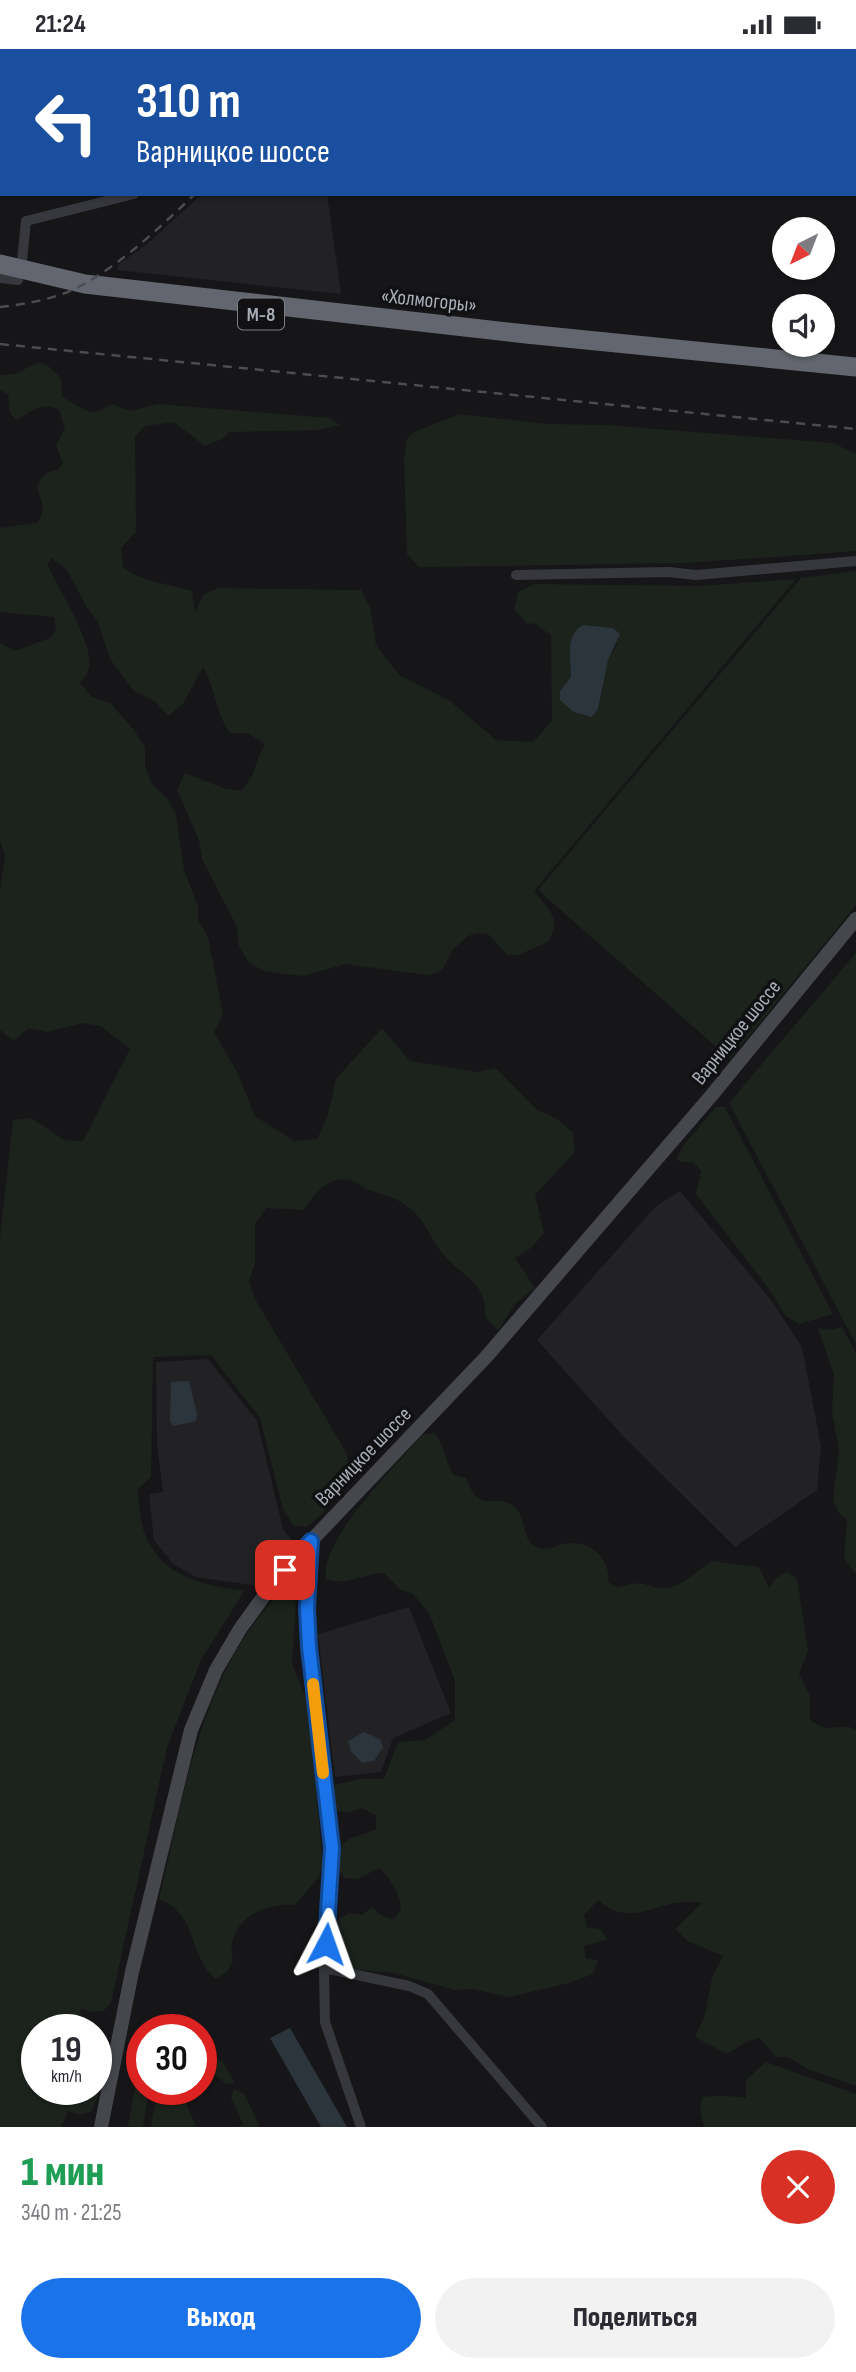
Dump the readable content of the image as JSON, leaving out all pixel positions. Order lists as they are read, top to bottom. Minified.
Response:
{"streets":{"highway":["«Холмогоры»","М-8"],"street":["Варницкое шоссе"]},"north":"bottom left","page":{"status":"21:24","turn":["310 m","Варницкое шоссе"],"speed":"19 km/h","limit":"30","heading":["1 мин","340 m · 21:25"],"buttons":["Выход","Поделиться"]}}
